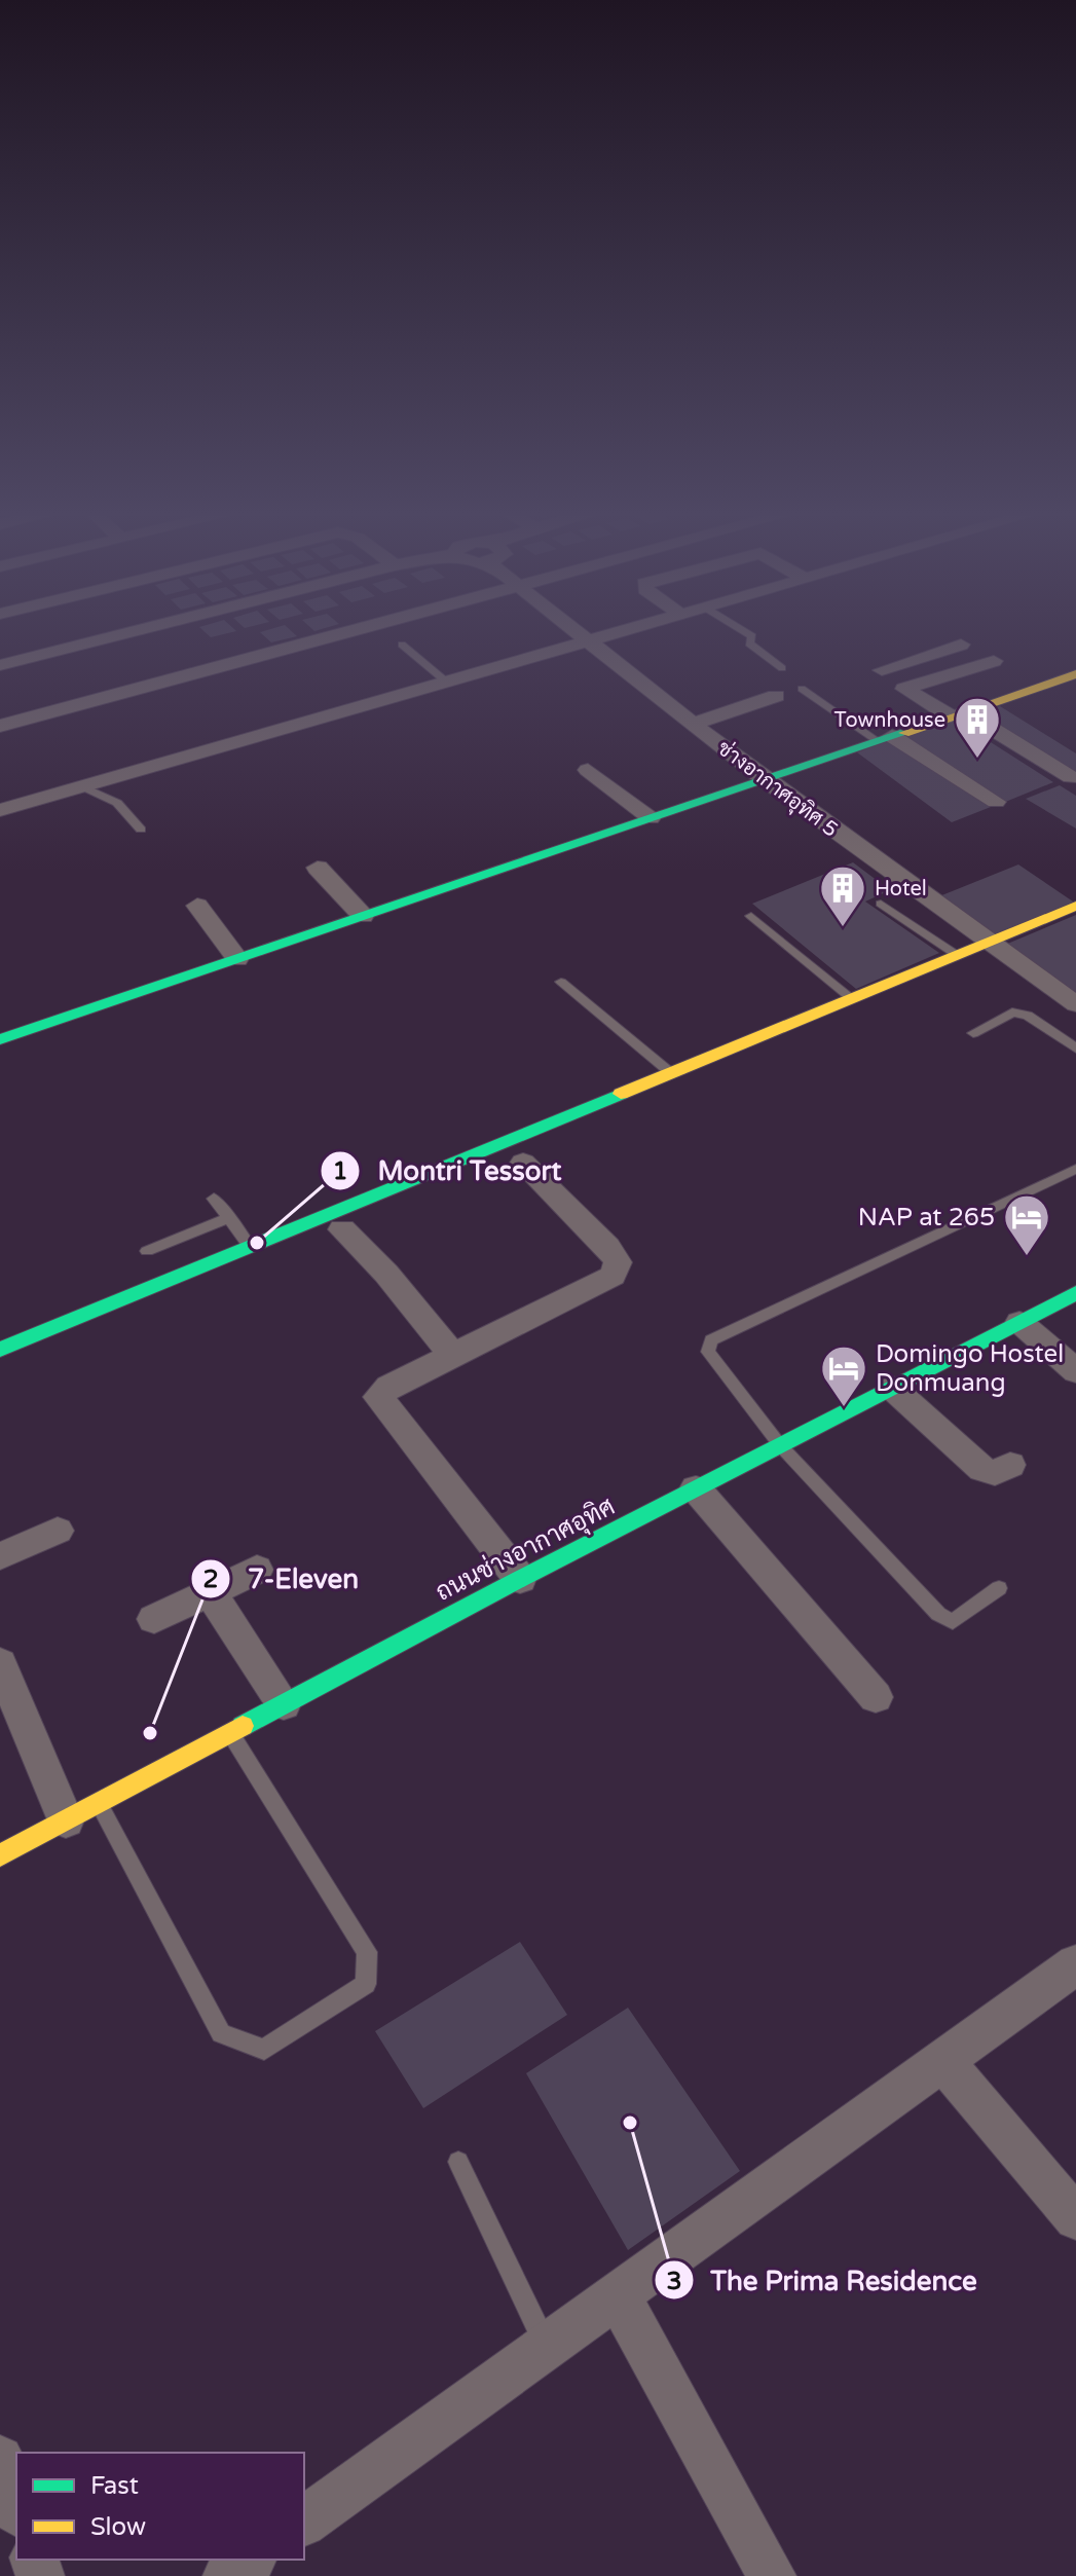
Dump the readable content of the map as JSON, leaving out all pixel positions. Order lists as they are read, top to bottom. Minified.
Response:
{"streets":{"street":["ช่างอากาศอุทิศ 5","ถนนช่างอากาศอุทิศ"]},"places":{"building":["Townhouse","Hotel"],"other":["Montri Tessort","7-Eleven","The Prima Residence"],"hotel":["NAP at 265","Domingo Hostel Donmuang"]},"legend":["Fast","Slow"]}
